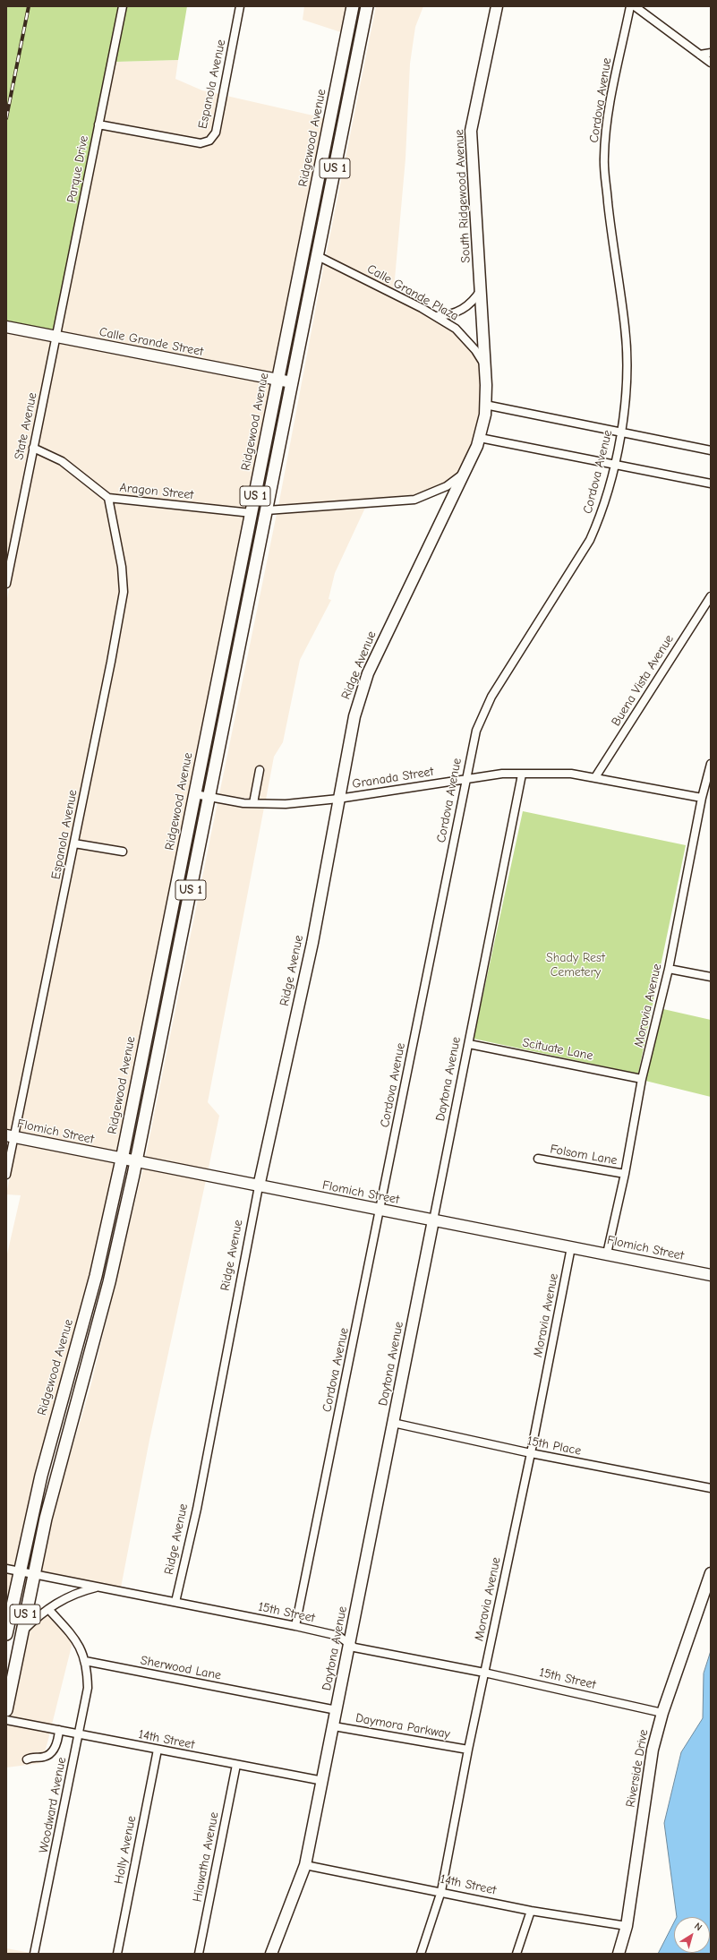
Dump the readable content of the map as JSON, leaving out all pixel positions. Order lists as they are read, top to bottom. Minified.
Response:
{"streets":{"main road":["Ridgewood Avenue","US 1"],"street":["Espanola Avenue","Cordova Avenue","Parque Drive","South Ridgewood Avenue","Calle Grande Plaza","Calle Grande Street","State Avenue","Aragon Street","Ridge Avenue","Buena Vista Avenue","Granada Street","Moravia Avenue","Scituate Lane","Daytona Avenue","Flomich Street","Folsom Lane","15th Place","15th Street","Sherwood Lane","Daymora Parkway","14th Street","Riverside Drive","Woodward Avenue","Holly Avenue","Hiawatha Avenue"]},"crossings":[["Espanola Avenue","Parque Drive"],["Espanola Avenue","Aragon Street"],["Espanola Avenue","Flomich Street"],["Cordova Avenue","Granada Street"],["Cordova Avenue","Flomich Street"],["Cordova Avenue","15th Street"],["Ridgewood Avenue","US 1"],["Ridgewood Avenue","Calle Grande Street"],["Ridgewood Avenue","Aragon Street"],["Ridgewood Avenue","Granada Street"],["Ridgewood Avenue","Flomich Street"],["Ridgewood Avenue","15th Street"],["US 1","Calle Grande Plaza"],["US 1","Calle Grande Street"],["US 1","Granada Street"],["US 1","Flomich Street"],["US 1","15th Street"],["Parque Drive","Calle Grande Street"],["Parque Drive","State Avenue"],["South Ridgewood Avenue","Calle Grande Plaza"],["South Ridgewood Avenue","Ridge Avenue"],["Calle Grande Plaza","Ridge Avenue"],["Calle Grande Street","State Avenue"],["State Avenue","Aragon Street"],["Ridge Avenue","Granada Street"],["Ridge Avenue","Flomich Street"],["Ridge Avenue","15th Street"],["Buena Vista Avenue","Granada Street"],["Granada Street","Moravia Avenue"],["Granada Street","Daytona Avenue"],["Moravia Avenue","Scituate Lane"],["Moravia Avenue","Flomich Street"],["Moravia Avenue","Folsom Lane"],["Moravia Avenue","15th Place"],["Moravia Avenue","15th Street"],["Moravia Avenue","Daymora Parkway"],["Moravia Avenue","14th Street"],["Scituate Lane","Daytona Avenue"],["Daytona Avenue","Flomich Street"],["Daytona Avenue","15th Place"],["Daytona Avenue","15th Street"],["Daytona Avenue","Sherwood Lane"],["Daytona Avenue","Daymora Parkway"],["Daytona Avenue","14th Street"],["15th Street","Riverside Drive"],["Sherwood Lane","Woodward Avenue"],["14th Street","Riverside Drive"],["14th Street","Woodward Avenue"],["14th Street","Holly Avenue"],["14th Street","Hiawatha Avenue"]],"parks":["Shady Rest Cemetery"],"north":"top right"}
